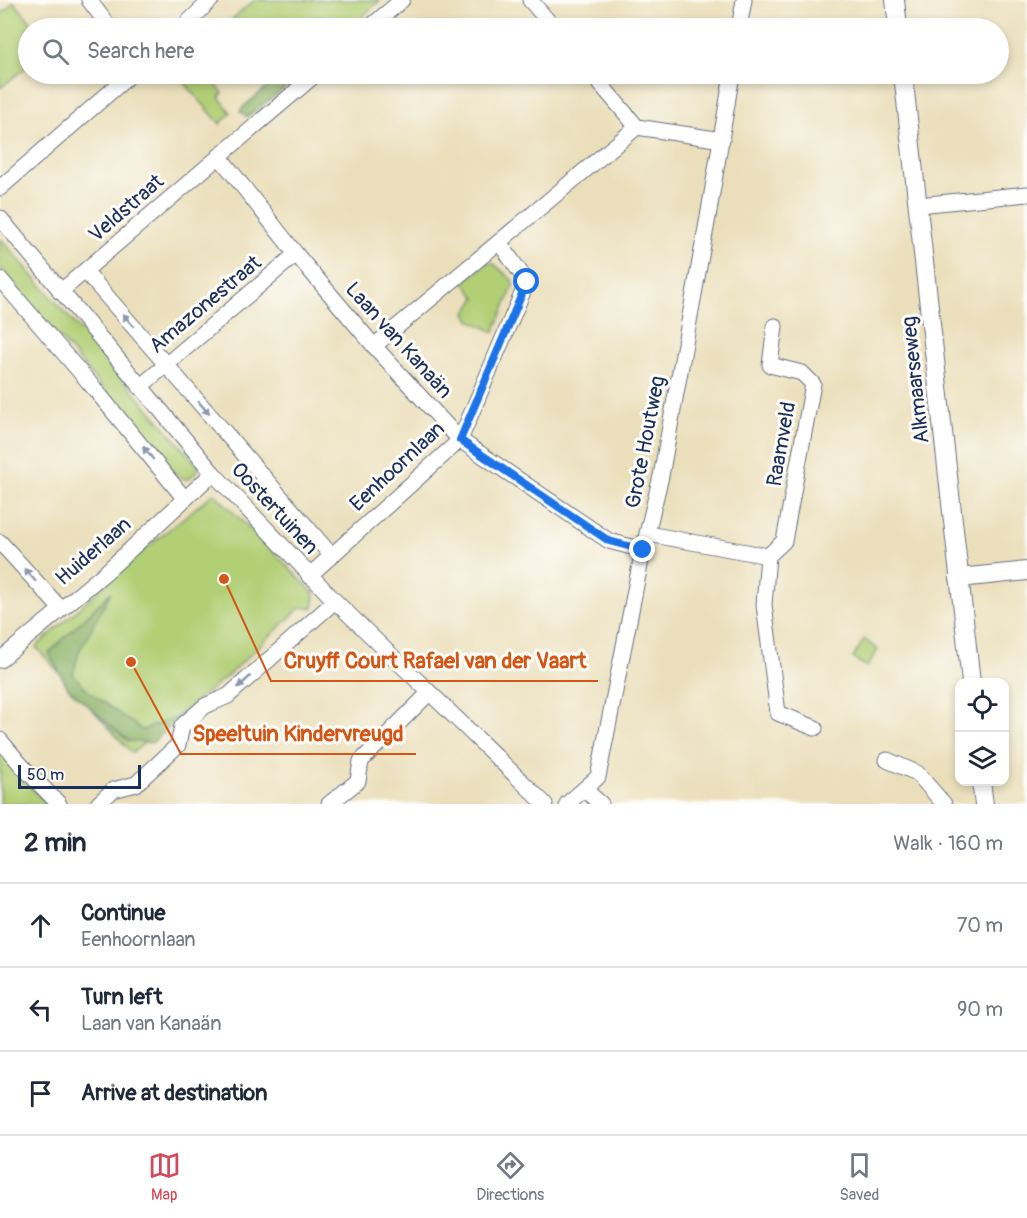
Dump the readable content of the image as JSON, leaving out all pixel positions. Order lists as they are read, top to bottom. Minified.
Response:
{"streets":{"street":["Veldstraat","Amazonestraat","Laan van Kanaän","Alkmaarseweg","Grote Houtweg","Raamveld","Eenhoornlaan","Oostertuinen","Huiderlaan"]},"crossings":[["Veldstraat","Laan van Kanaän"],["Veldstraat","Oostertuinen"],["Amazonestraat","Laan van Kanaän"],["Amazonestraat","Oostertuinen"],["Laan van Kanaän","Grote Houtweg"],["Laan van Kanaän","Eenhoornlaan"],["Eenhoornlaan","Oostertuinen"],["Oostertuinen","Huiderlaan"]],"places":["Cruyff Court Rafael van der Vaart","Speeltuin Kindervreugd"],"scale_bar":"50 m","page":{"search":"Search here","scale":"50 m","heading":["2 min","Walk · 160 m"],"list":[["Continue","Eenhoornlaan","70 m"],["Turn left","Laan van Kanaän","90 m"],"Arrive at destination"],"nav":["Map","Directions","Saved"]}}
